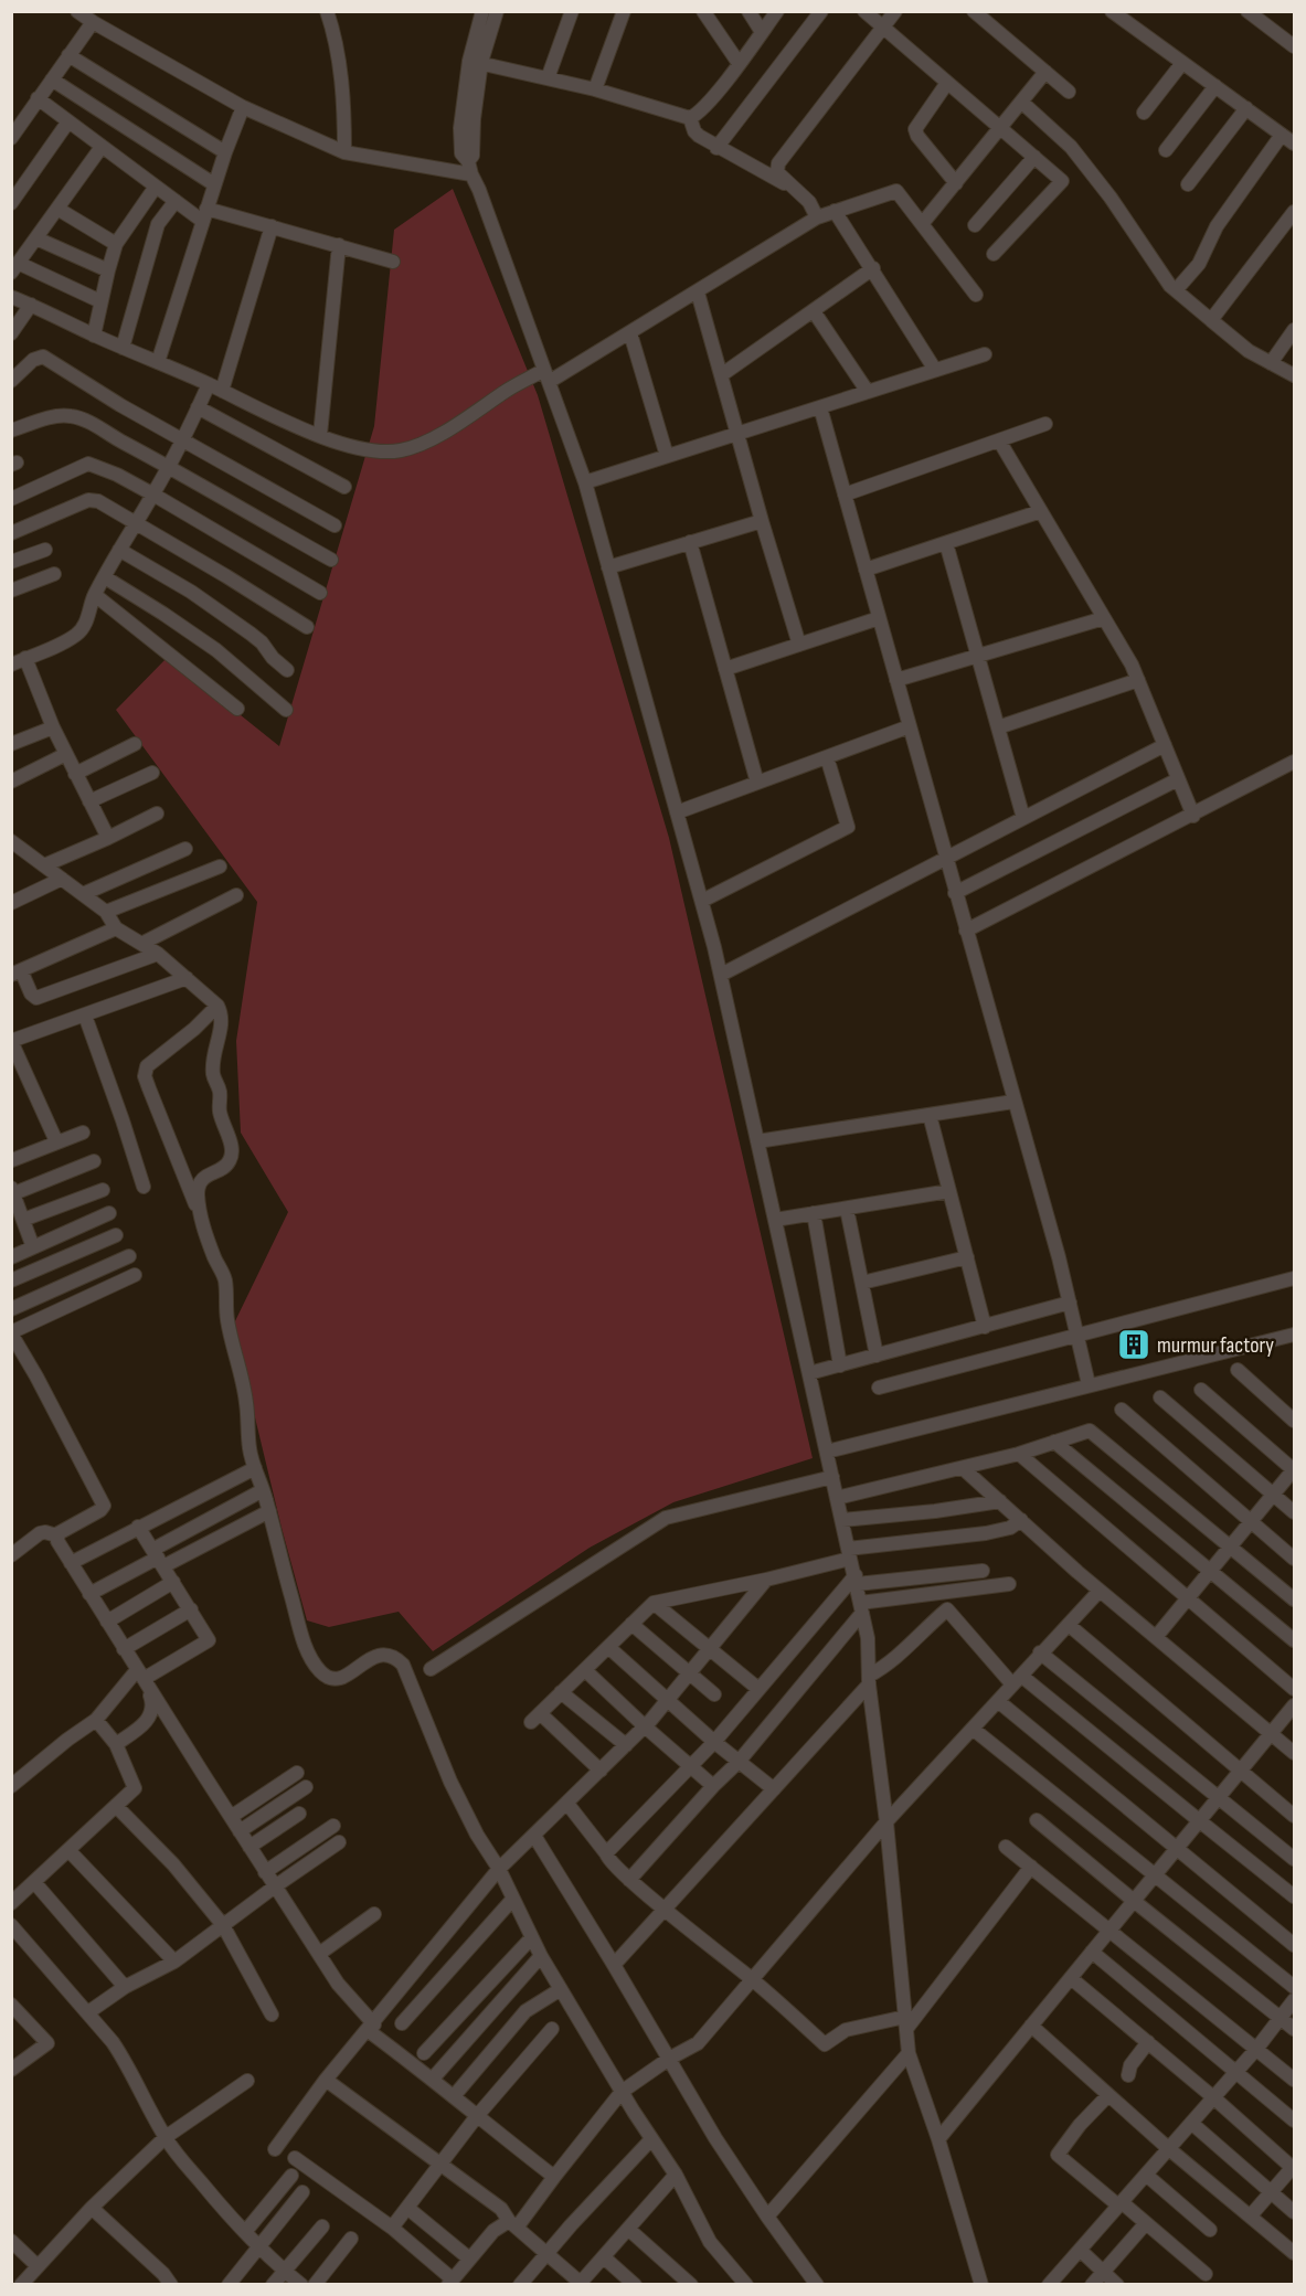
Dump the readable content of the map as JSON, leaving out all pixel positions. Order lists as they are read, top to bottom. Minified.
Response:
{"places":{"building":["murmur factory"]}}
